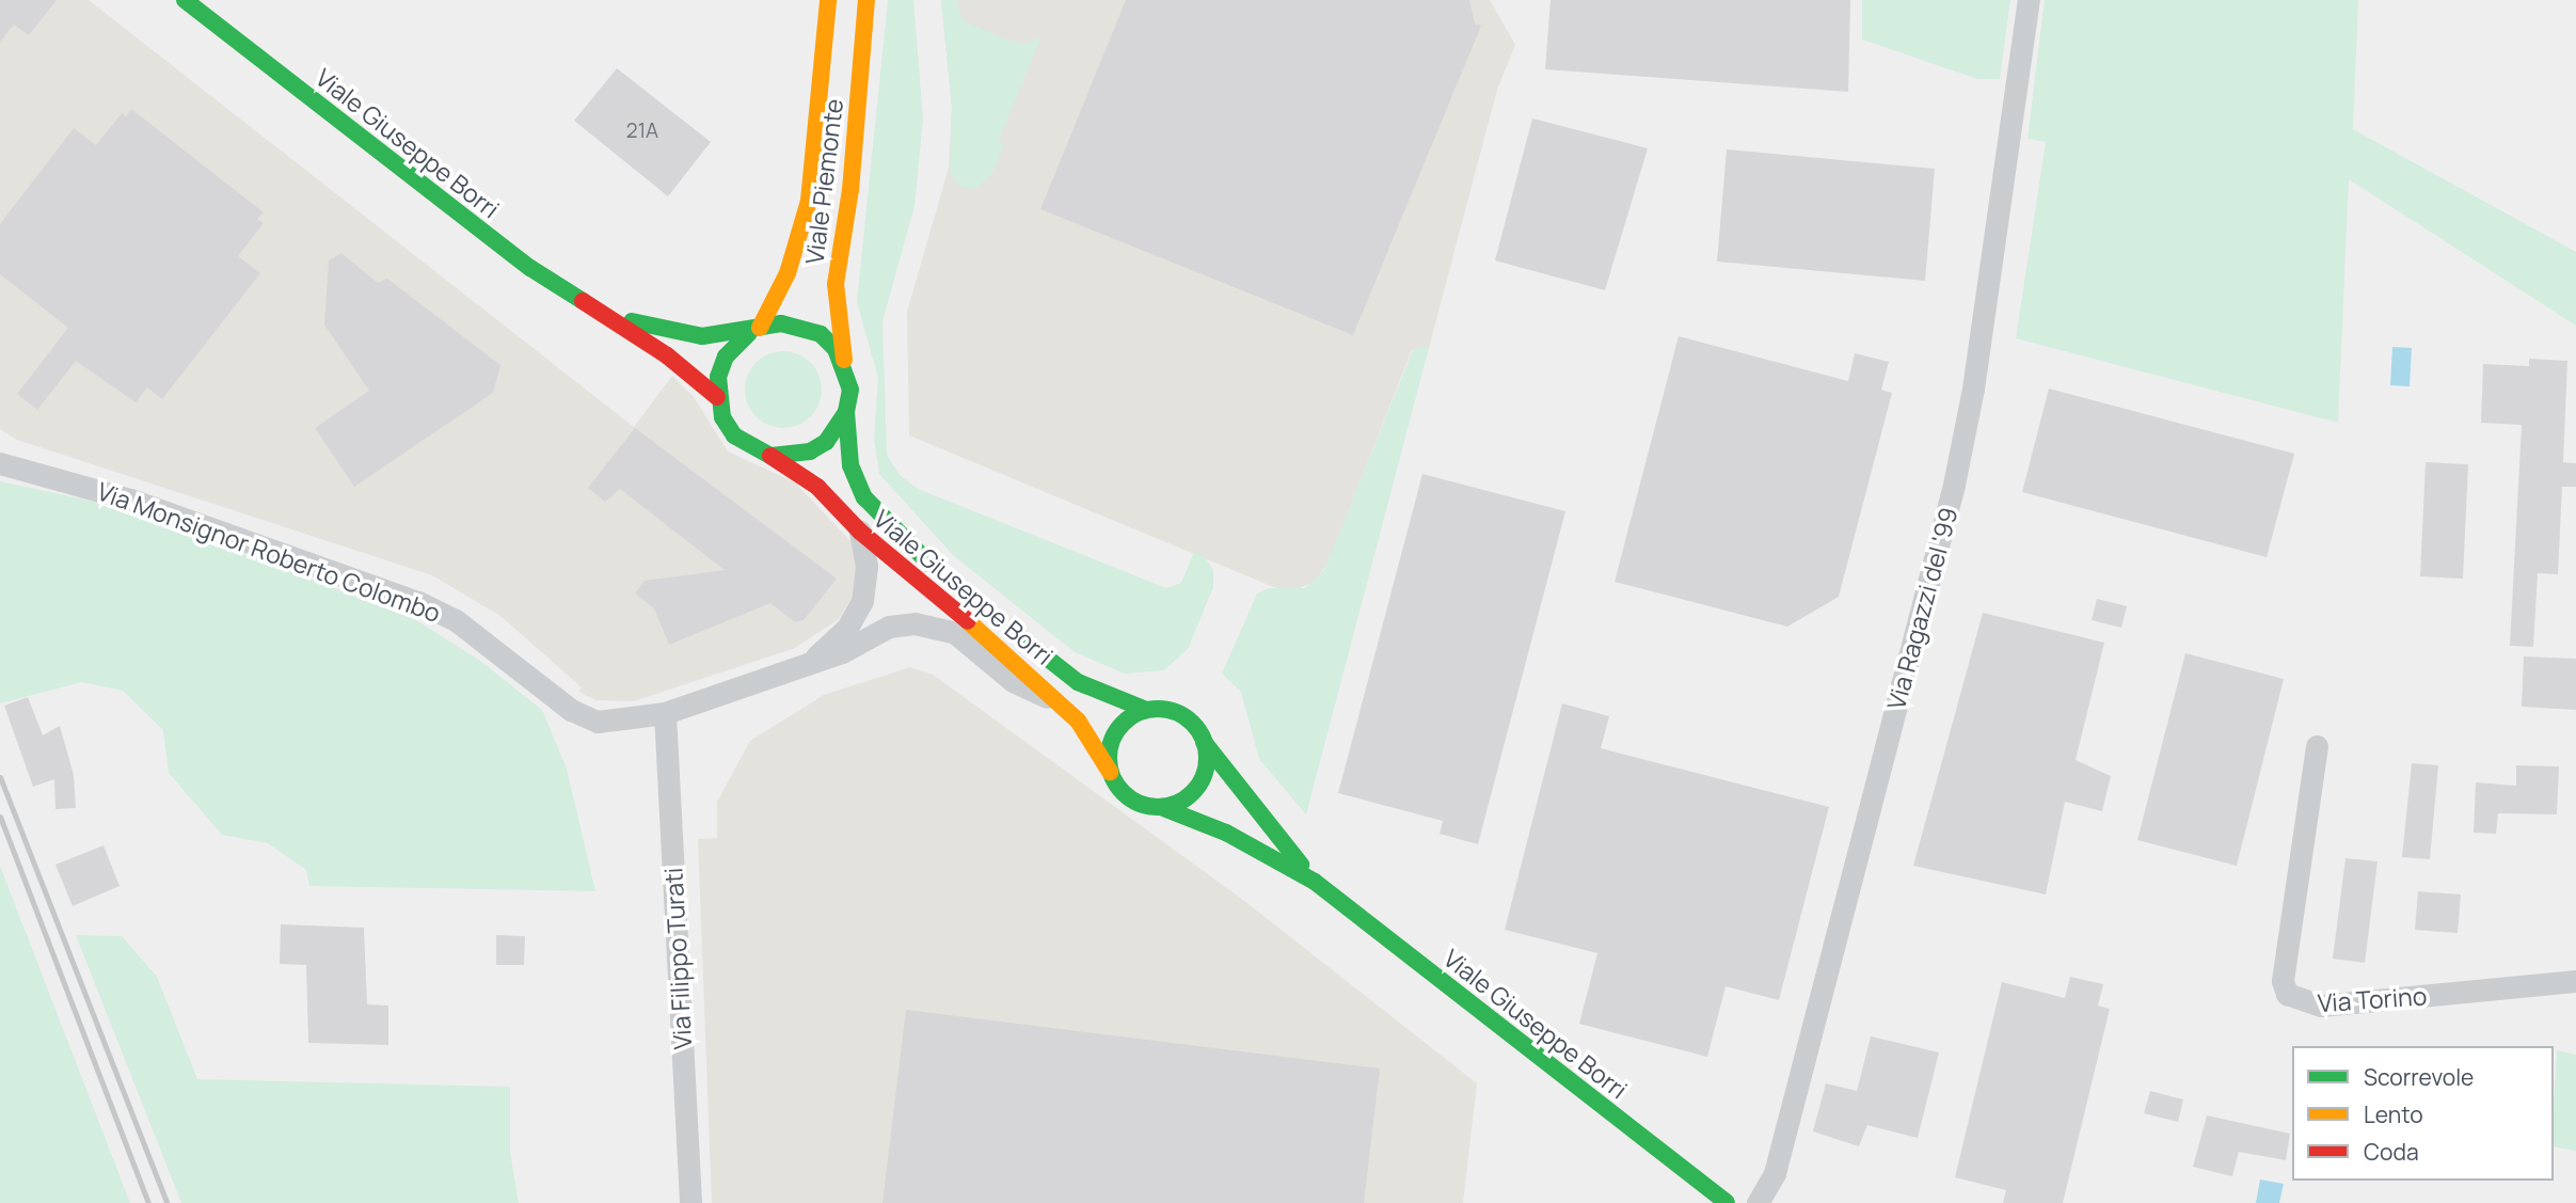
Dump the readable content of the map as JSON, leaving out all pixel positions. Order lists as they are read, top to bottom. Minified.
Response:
{"streets":{"main road":["Viale Giuseppe Borri","Viale Piemonte"],"street":["Via Monsignor Roberto Colombo","Via Ragazzi del '99","Via Filippo Turati","Via Torino"]},"crossings":[["Viale Giuseppe Borri","Viale Piemonte"],["Viale Giuseppe Borri","Via Monsignor Roberto Colombo"],["Via Monsignor Roberto Colombo","Via Filippo Turati"]],"house_numbers":["21A"],"legend":["Scorrevole","Lento","Coda"]}
